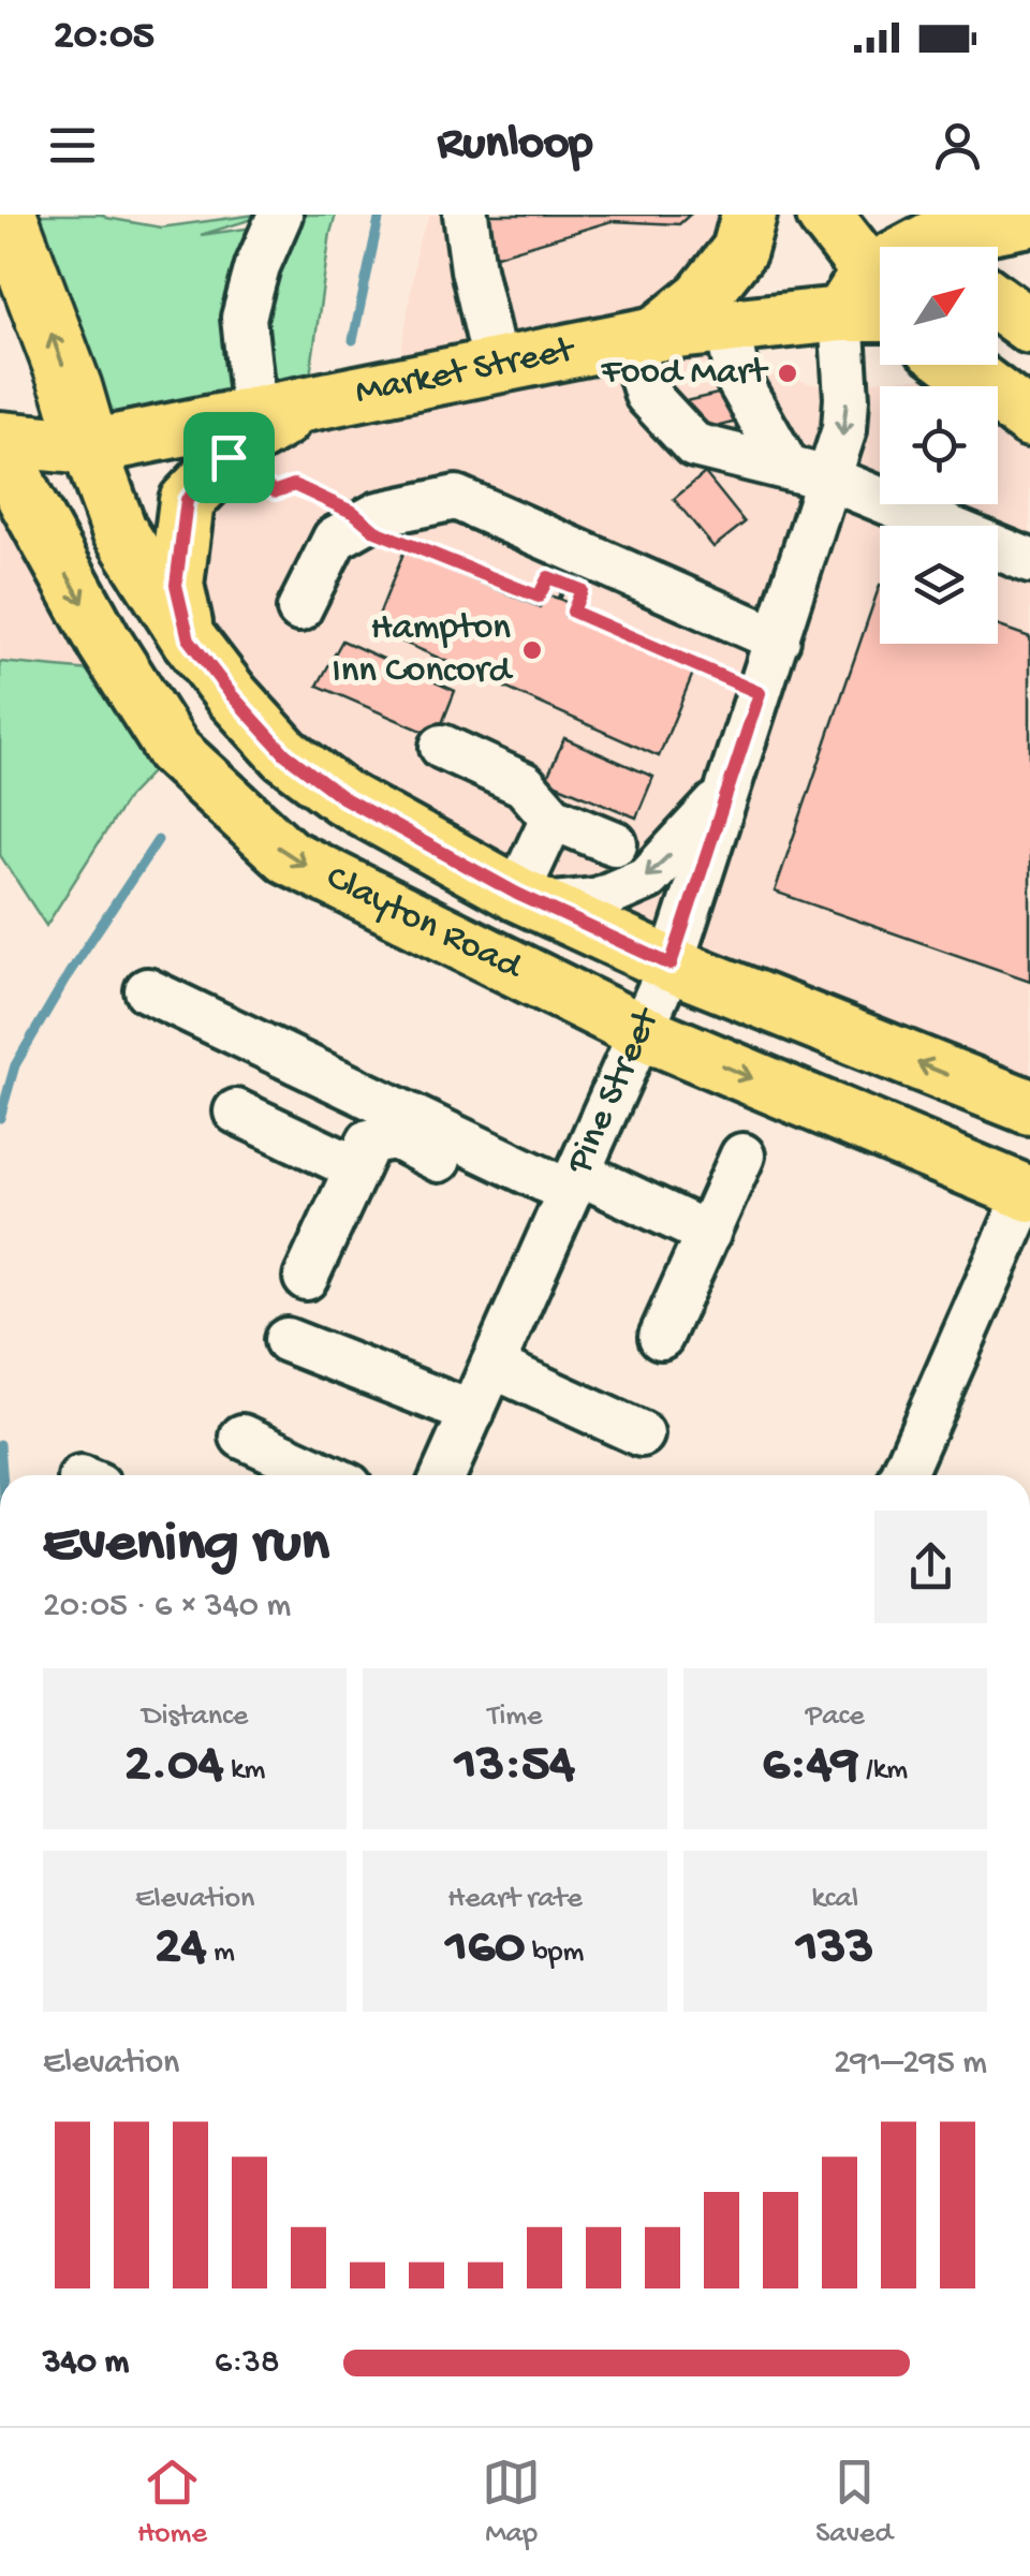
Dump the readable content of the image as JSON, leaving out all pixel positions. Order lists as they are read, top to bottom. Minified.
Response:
{"streets":{"main road":["Market Street","Clayton Road"],"street":["Pine Street"]},"crossings":[["Market Street","Pine Street"],["Clayton Road","Pine Street"]],"places":["Food Mart","Hampton Inn Concord"],"north":"top right","page":{"status":"20:05","header":"Runloop","heading":["Evening run","20:05 · 6 × 340 m"],"stats":[["Distance","2.04 km"],["Time","13:54"],["Pace","6:49 /km"],["Elevation","24 m"],["Heart rate","160 bpm"],["kcal","133"]],"chart":["Elevation","291–295 m"],"list":[{"name":"340 m","note":"6:38"}],"tabs":["Home","Map","Saved"]}}
